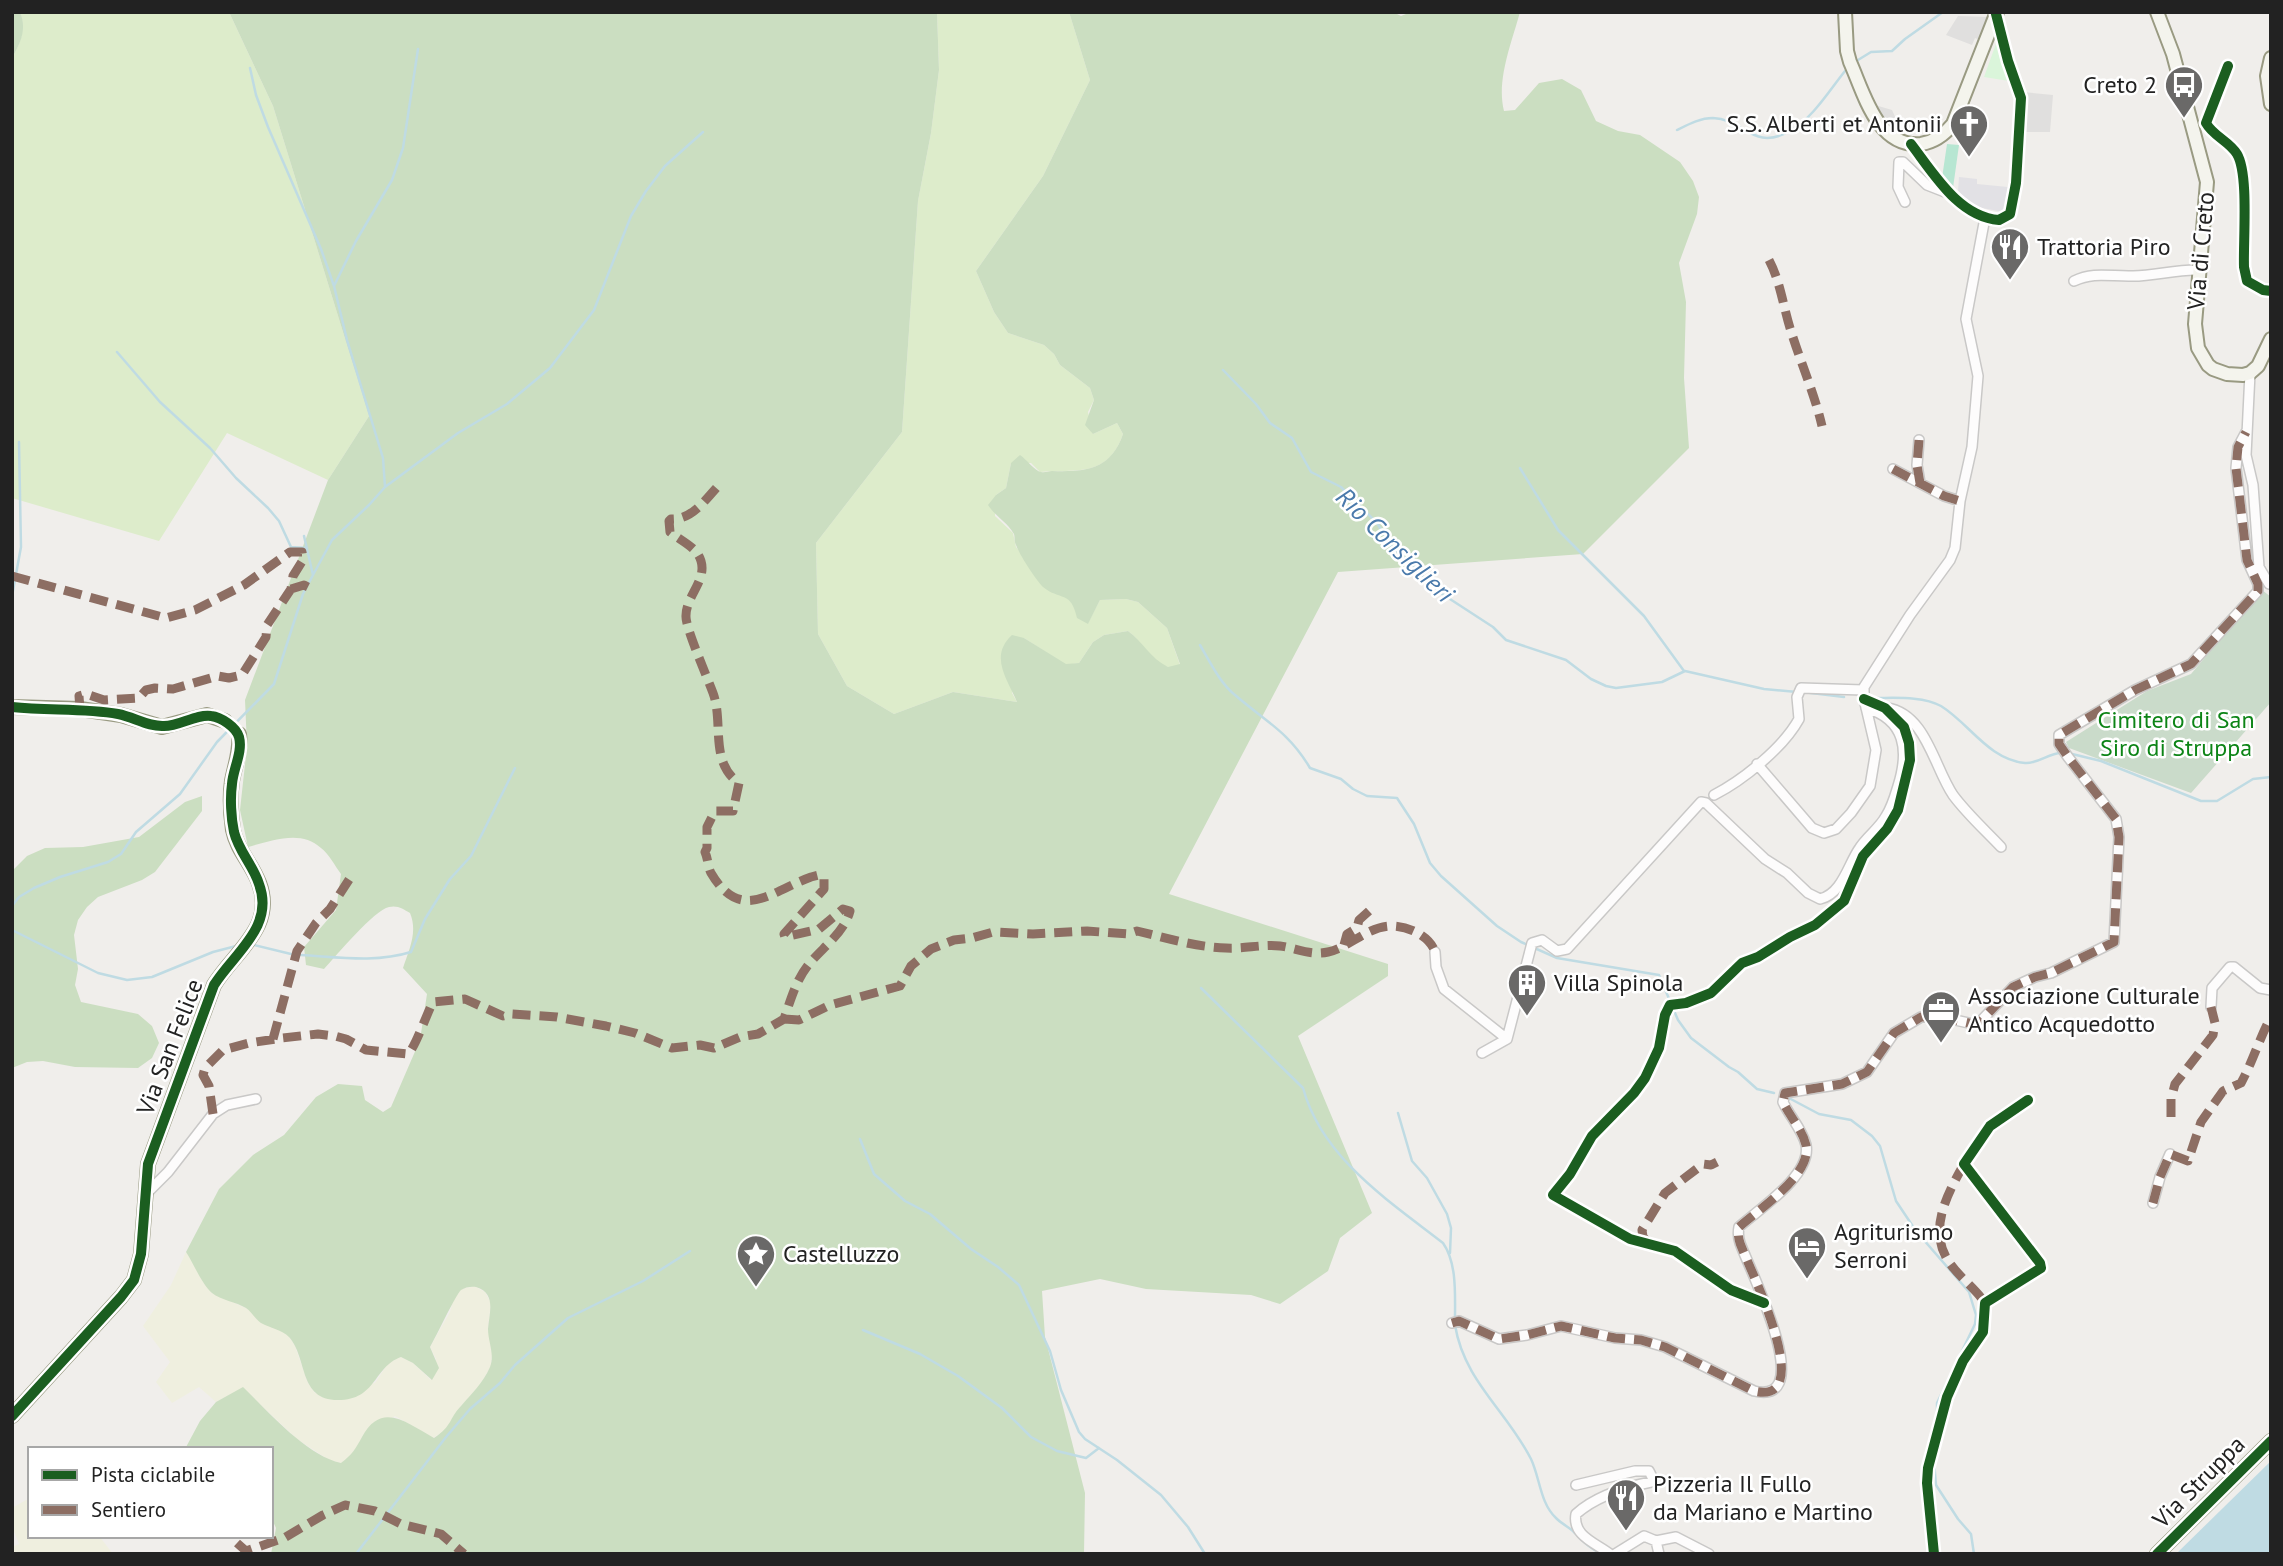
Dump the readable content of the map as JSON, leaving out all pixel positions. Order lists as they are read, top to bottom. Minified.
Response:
{"streets":{"main road":["Via di Creto","Via San Felice","Via Struppa"]},"water":["Rio Consiglieri"],"parks":["Cimitero di San Siro di Struppa"],"places":{"bus stop":["Creto 2"],"church":["S.S. Alberti et Antonii"],"restaurant":["Trattoria Piro","Pizzeria Il Fullo da Mariano e Martino"],"building":["Villa Spinola"],"office":["Associazione Culturale Antico Acquedotto"],"hotel":["Agriturismo Serroni"],"place":["Castelluzzo"]},"legend":["Pista ciclabile","Sentiero"]}
